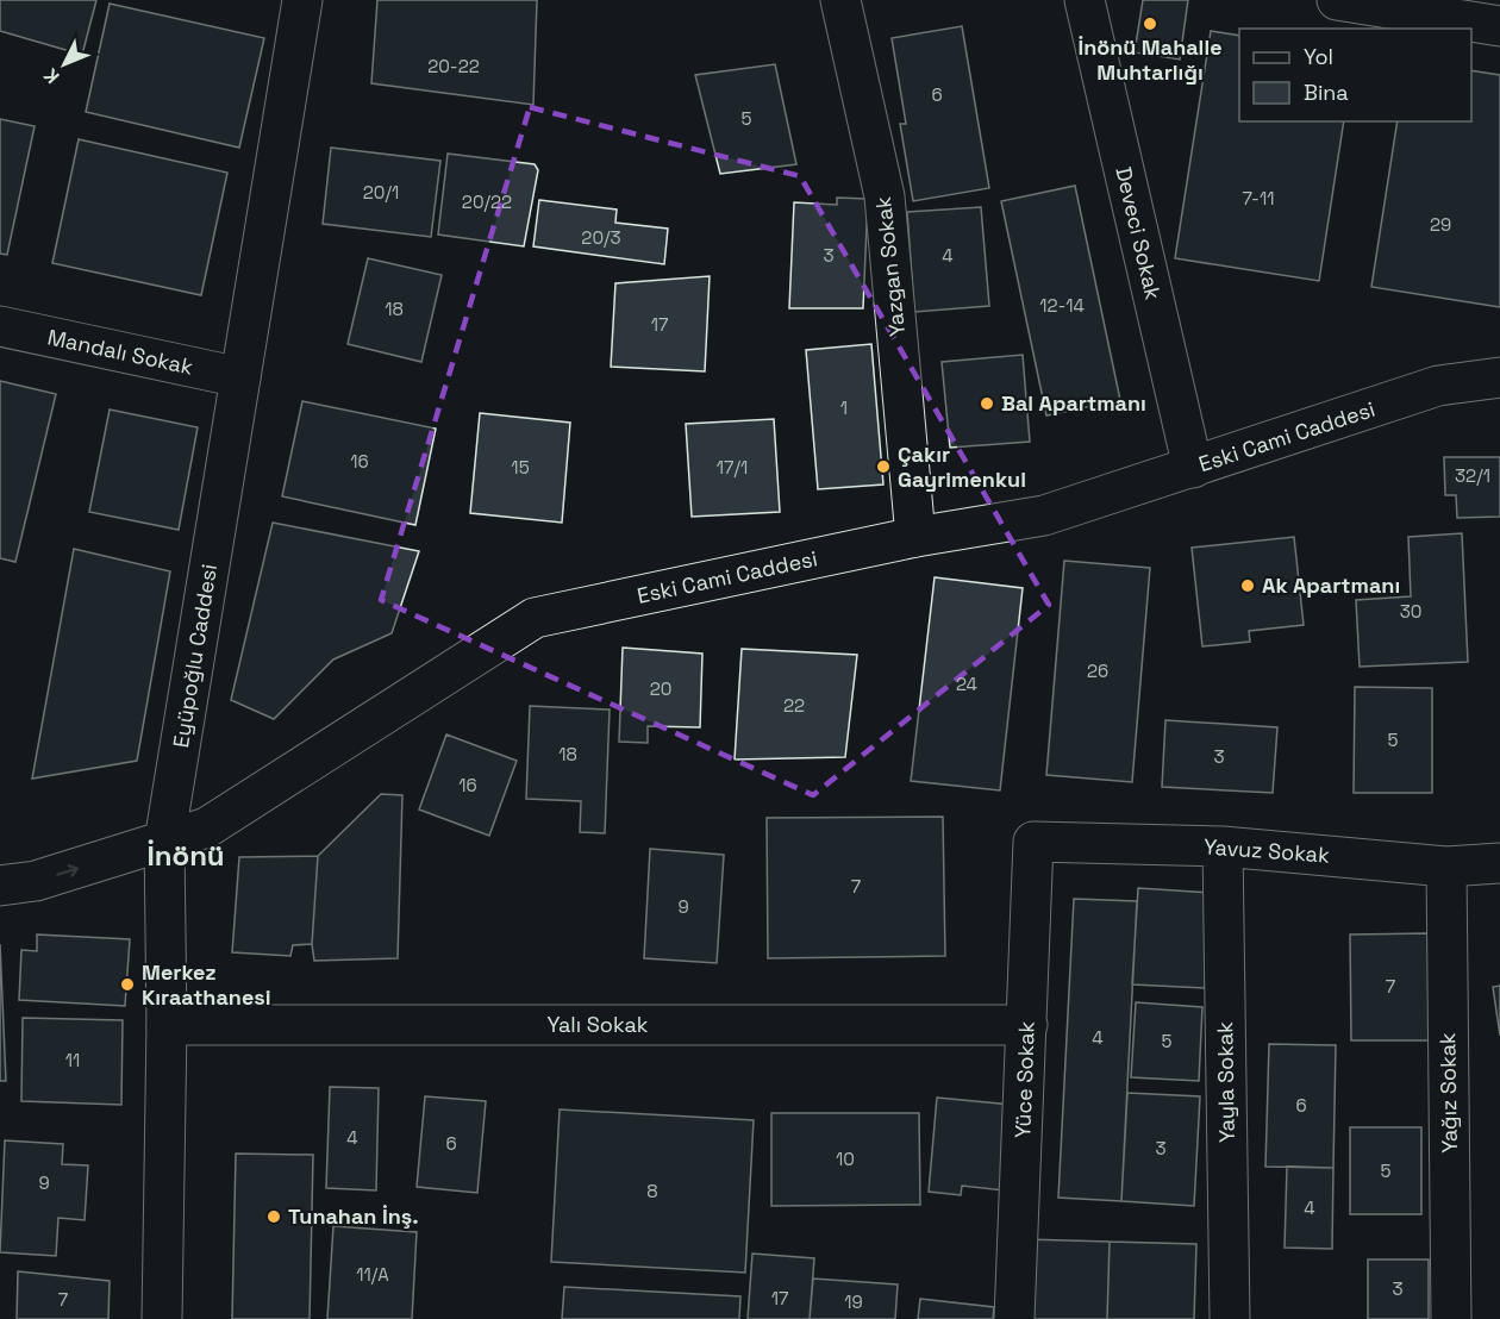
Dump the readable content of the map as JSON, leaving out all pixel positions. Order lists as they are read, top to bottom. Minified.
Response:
{"streets":{"street":["Deveci Sokak","Yazgan Sokak","Mandalı Sokak","Eski Cami Caddesi","Eyüpoğlu Caddesi","Yavuz Sokak","Yalı Sokak","Yüce Sokak","Yayla Sokak","Yağız Sokak"]},"crossings":[["Deveci Sokak","Eski Cami Caddesi"],["Yazgan Sokak","Eski Cami Caddesi"],["Mandalı Sokak","Eyüpoğlu Caddesi"],["Eski Cami Caddesi","Eyüpoğlu Caddesi"],["Eyüpoğlu Caddesi","Yalı Sokak"],["Yavuz Sokak","Yüce Sokak"],["Yavuz Sokak","Yayla Sokak"],["Yavuz Sokak","Yağız Sokak"],["Yalı Sokak","Yüce Sokak"]],"districts":["İnönü"],"places":["İnönü Mahalle Muhtarlığı","Bal Apartmanı","Çakır Gayrimenkul","Ak Apartmanı","Merkez Kıraathanesi","Tunahan İnş."],"house_numbers":["20-22","6","5","20/1","7-11","20/22","29","20/3","3","4","12-14","18","17","1","16","15","17/1","32/1","30","26","24","20","22","5","18","3","16","7","9","7","4","5","11","6","4","6","3","10","5","9","8","4","11/A","3","17","7","19"],"legend":["Yol","Bina"],"north":"bottom left"}
